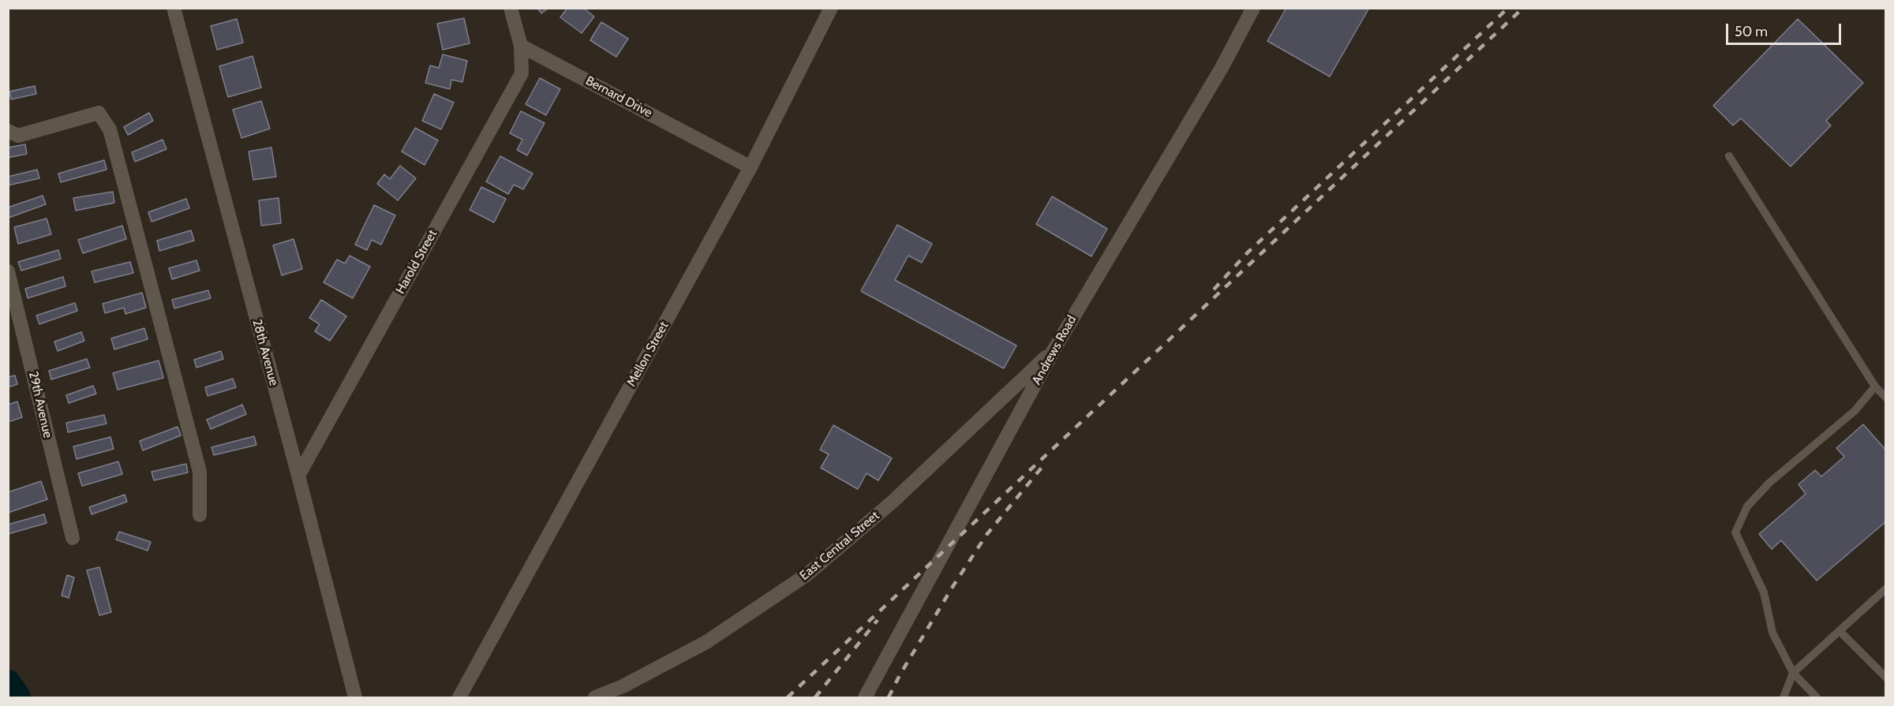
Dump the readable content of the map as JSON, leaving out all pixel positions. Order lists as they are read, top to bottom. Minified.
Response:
{"streets":{"street":["Bernard Drive","Harold Street","Andrews Road","28th Avenue","Mellon Street","29th Avenue","East Central Street"]},"crossings":[["Bernard Drive","Harold Street"],["Bernard Drive","Mellon Street"],["Harold Street","28th Avenue"],["Andrews Road","East Central Street"]],"scale_bar":"50 m"}
